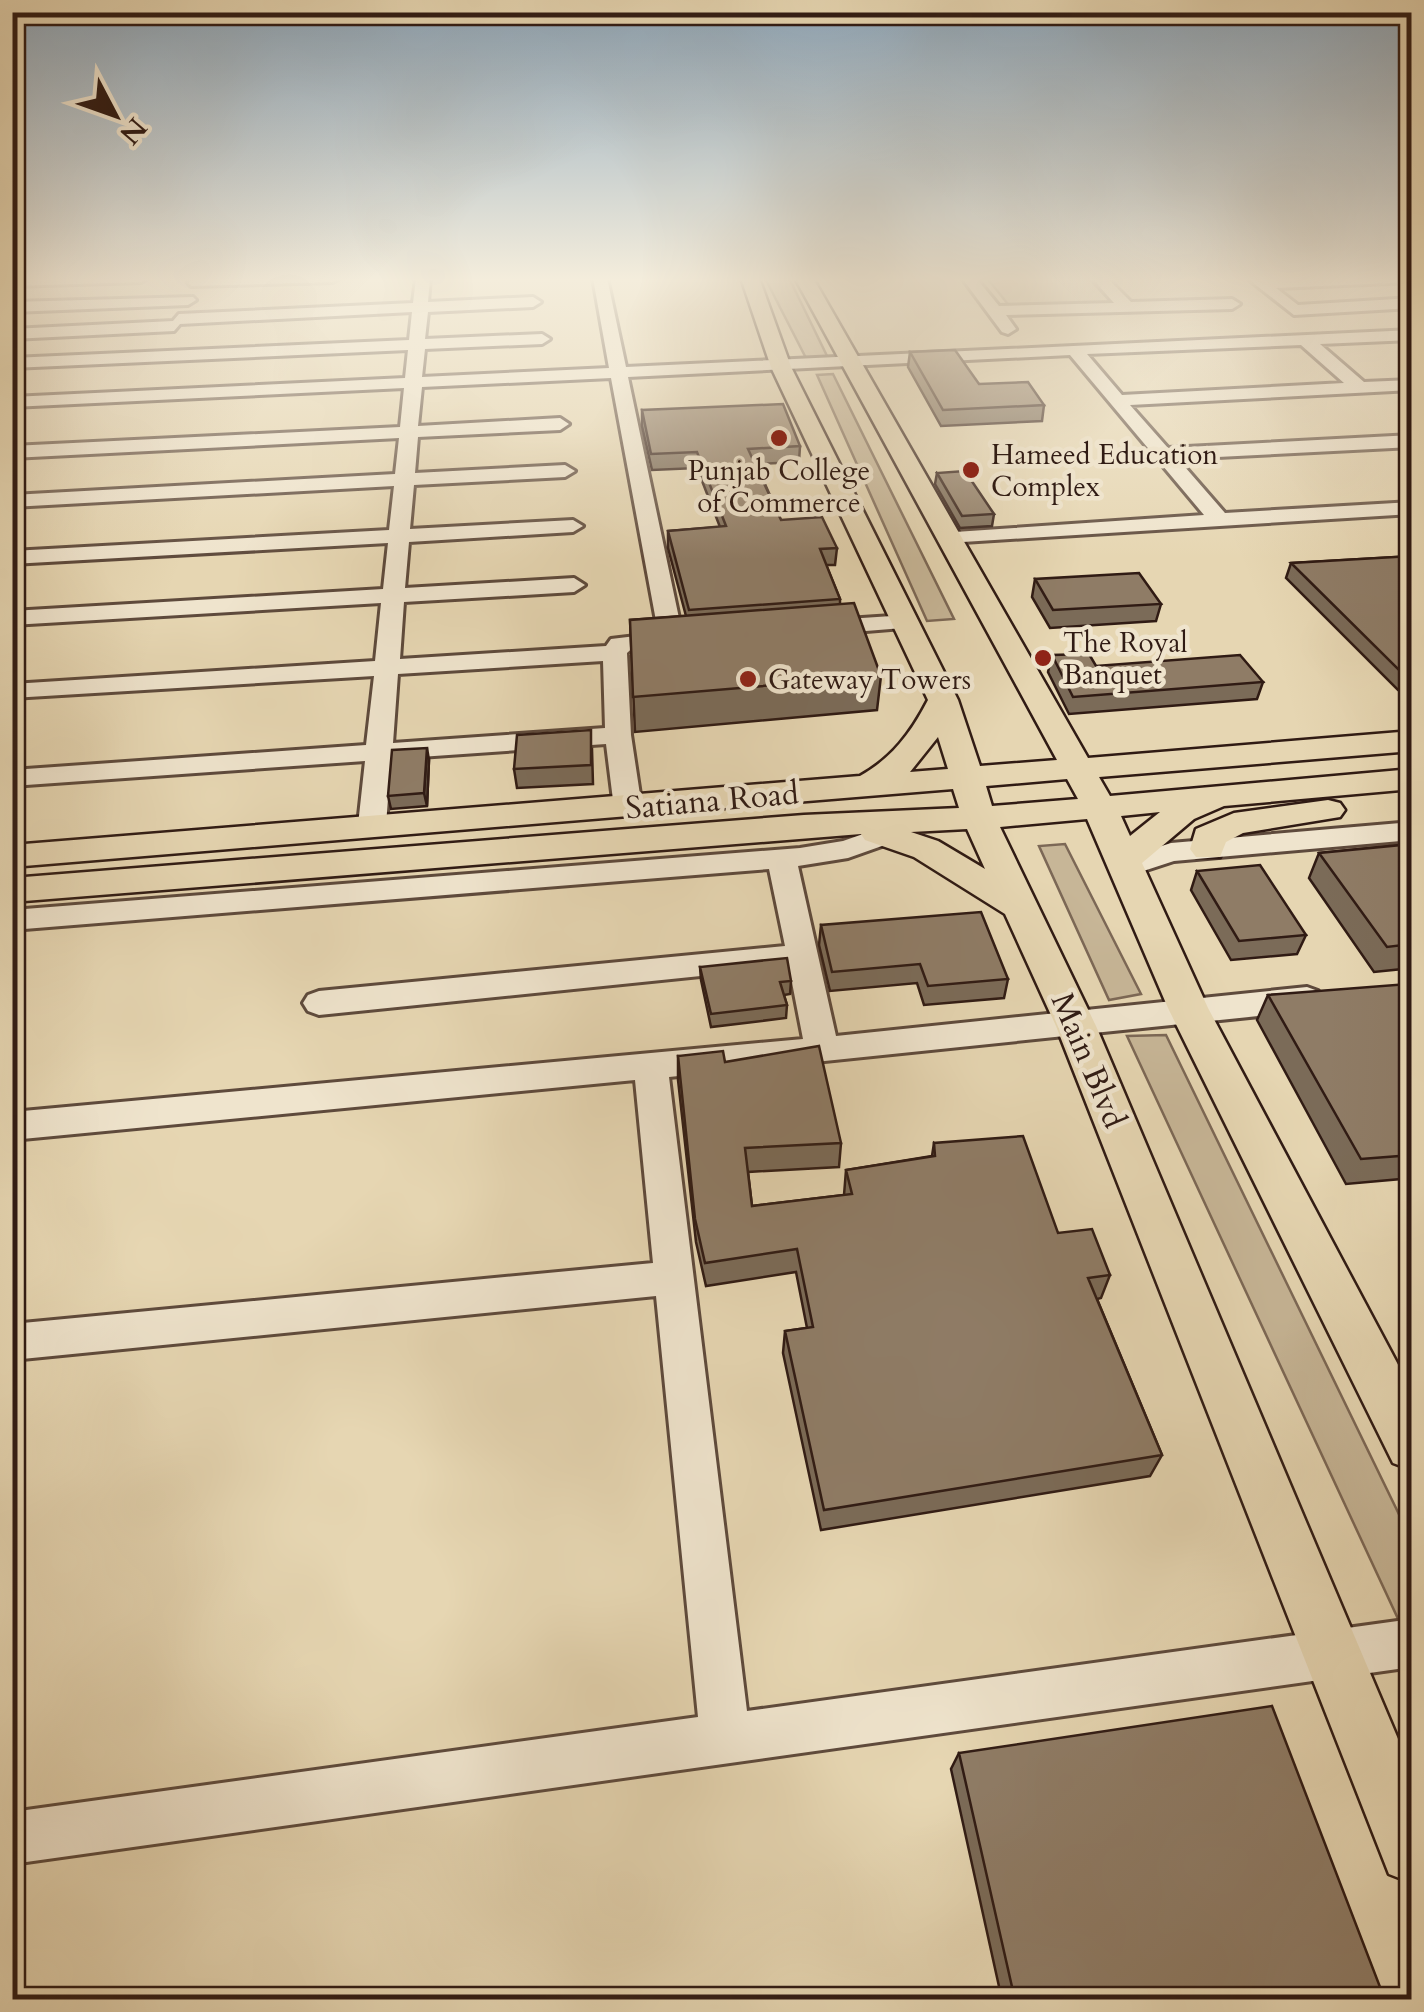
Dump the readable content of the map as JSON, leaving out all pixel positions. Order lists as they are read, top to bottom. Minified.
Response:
{"streets":{"main road":["Satiana Road","Main Blvd"]},"crossings":[["Satiana Road","Main Blvd"]],"places":["Punjab College of Commerce","Hameed Education Complex","The Royal Banquet","Gateway Towers"],"north":"bottom right"}
